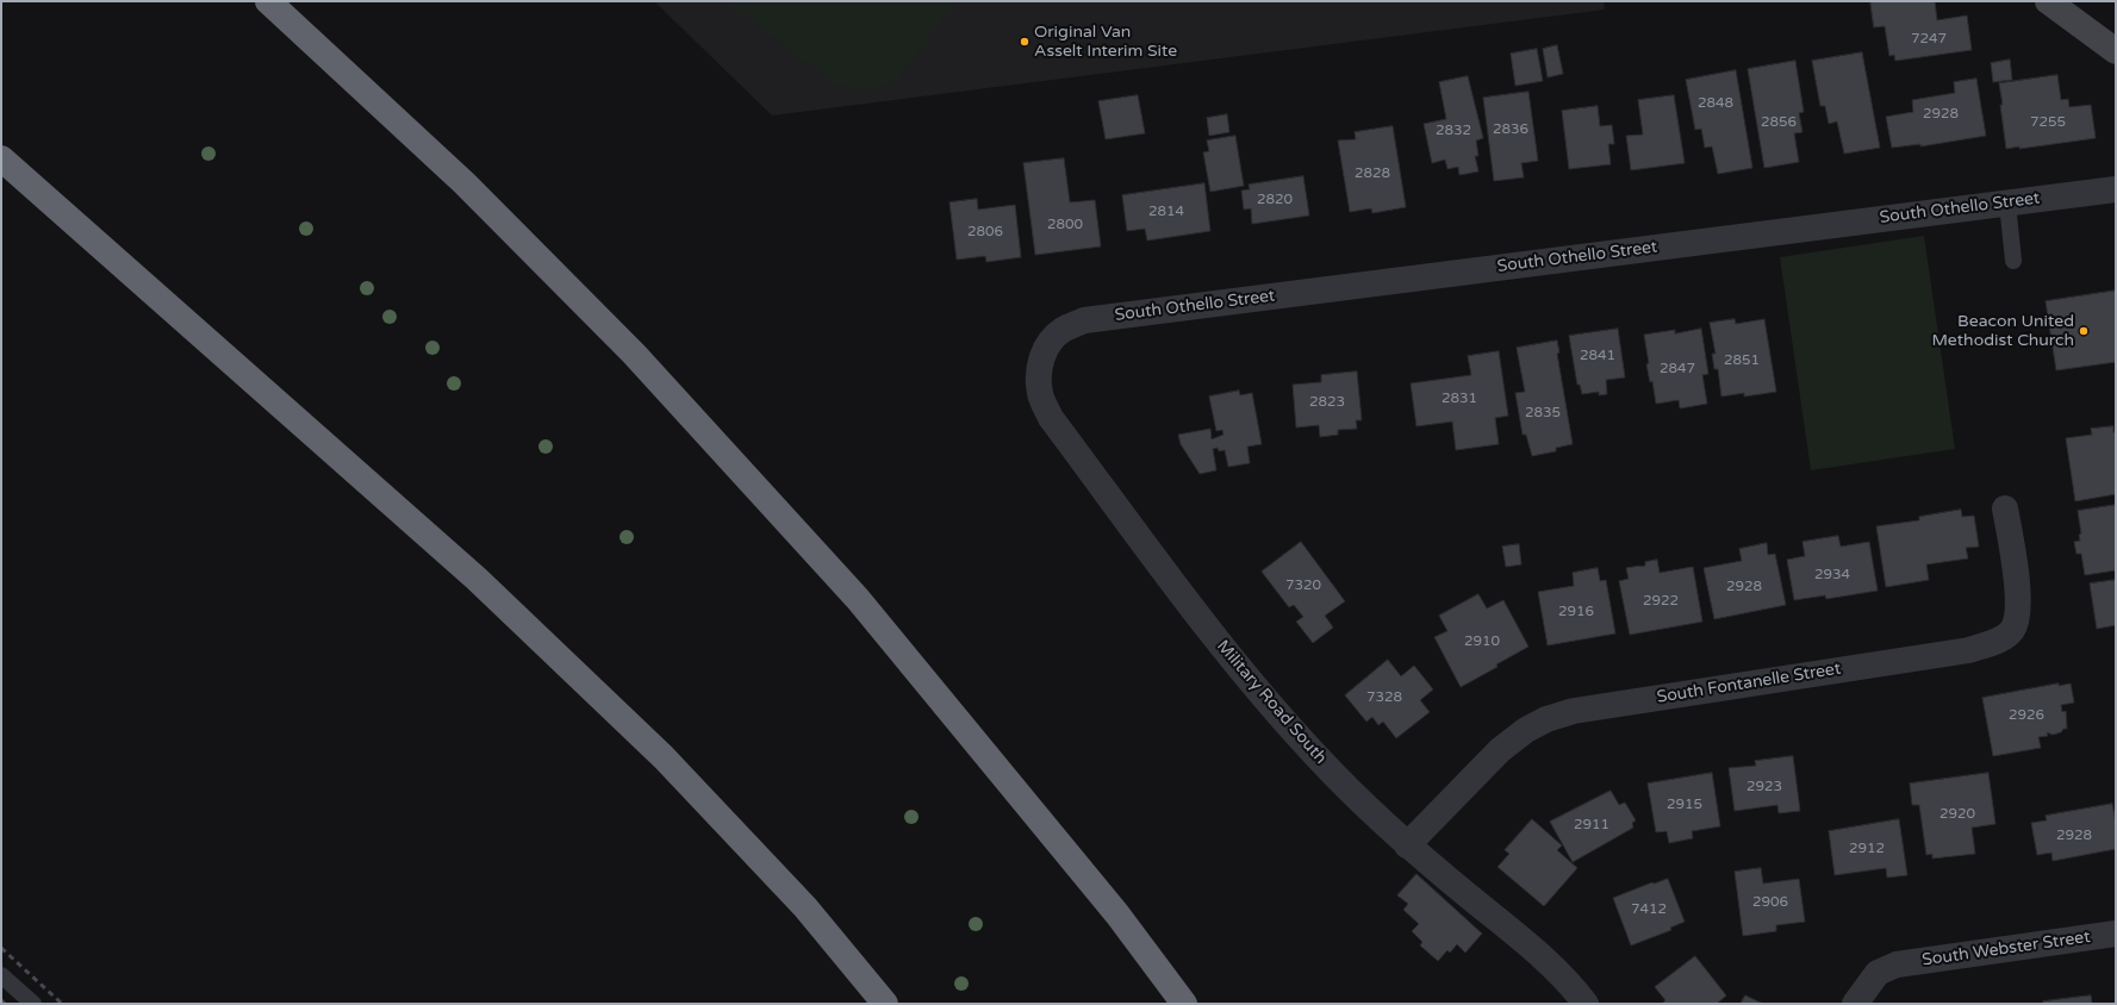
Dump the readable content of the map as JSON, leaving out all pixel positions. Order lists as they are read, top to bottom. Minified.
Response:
{"streets":{"street":["South Othello Street","South Fontanelle Street","Military Road South","South Webster Street"]},"crossings":[["South Othello Street","Military Road South"],["South Fontanelle Street","Military Road South"]],"places":["Original Van Asselt Interim Site","Beacon United Methodist Church"],"house_numbers":["7247","2848","2928","2856","7255","2836","2832","2828","2820","2814","2800","2806","2841","2851","2847","2831","2823","2835","2934","7320","2928","2922","2916","2910","7328","2926","2923","2915","2920","2911","2928","2912","2906","7412"]}
